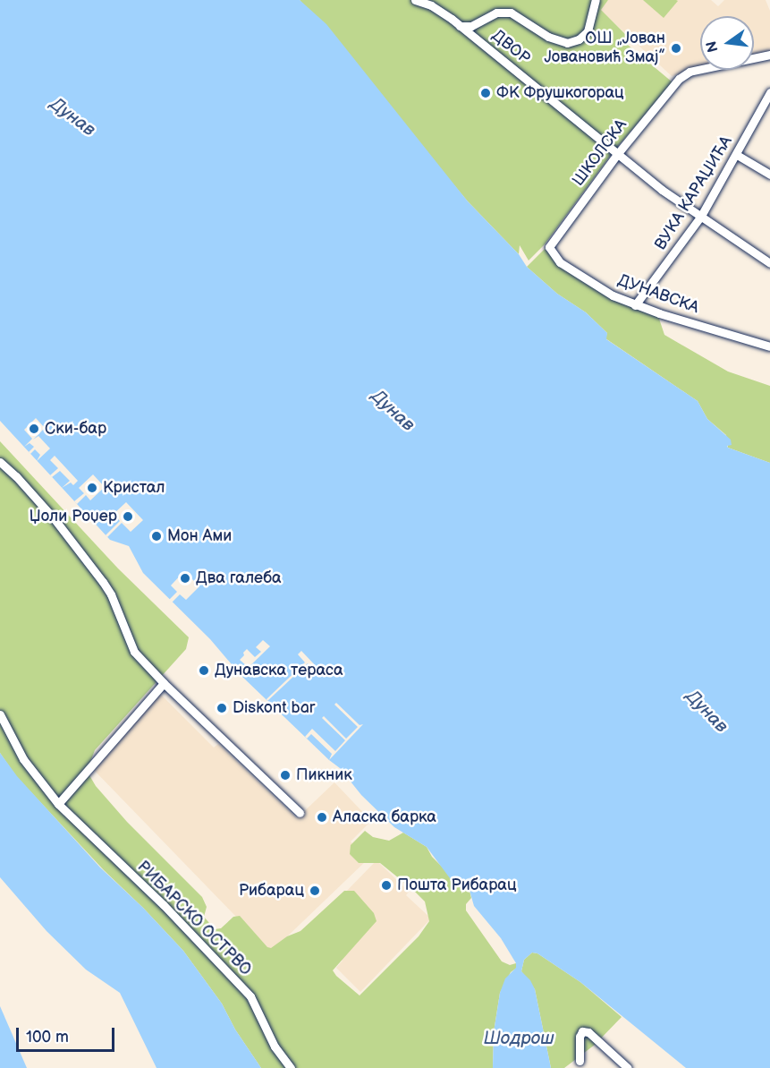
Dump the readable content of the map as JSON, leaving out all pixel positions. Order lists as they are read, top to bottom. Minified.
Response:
{"streets":{"street":["ДВОР","ШКОЛСКА","ВУКА КАРАЏИЋА","ДУНАВСКА","РИБАРСКО ОСТРВО"]},"crossings":[["ДВОР","ШКОЛСКА"],["ДВОР","ВУКА КАРАЏИЋА"],["ШКОЛСКА","ДУНАВСКА"],["ВУКА КАРАЏИЋА","ДУНАВСКА"]],"water":["Дунав","Шодрош"],"places":["ОШ „Јован Јовановић Змај”","ФК Фрушкогорац","Ски-бар","Кристал","Џоли Роџер","Мон Ами","Два галеба","Дунавска тераса","Diskont bar","Пикник","Аласка барка","Пошта Рибарац","Рибарац"],"scale_bar":"100 m","north":"left"}
